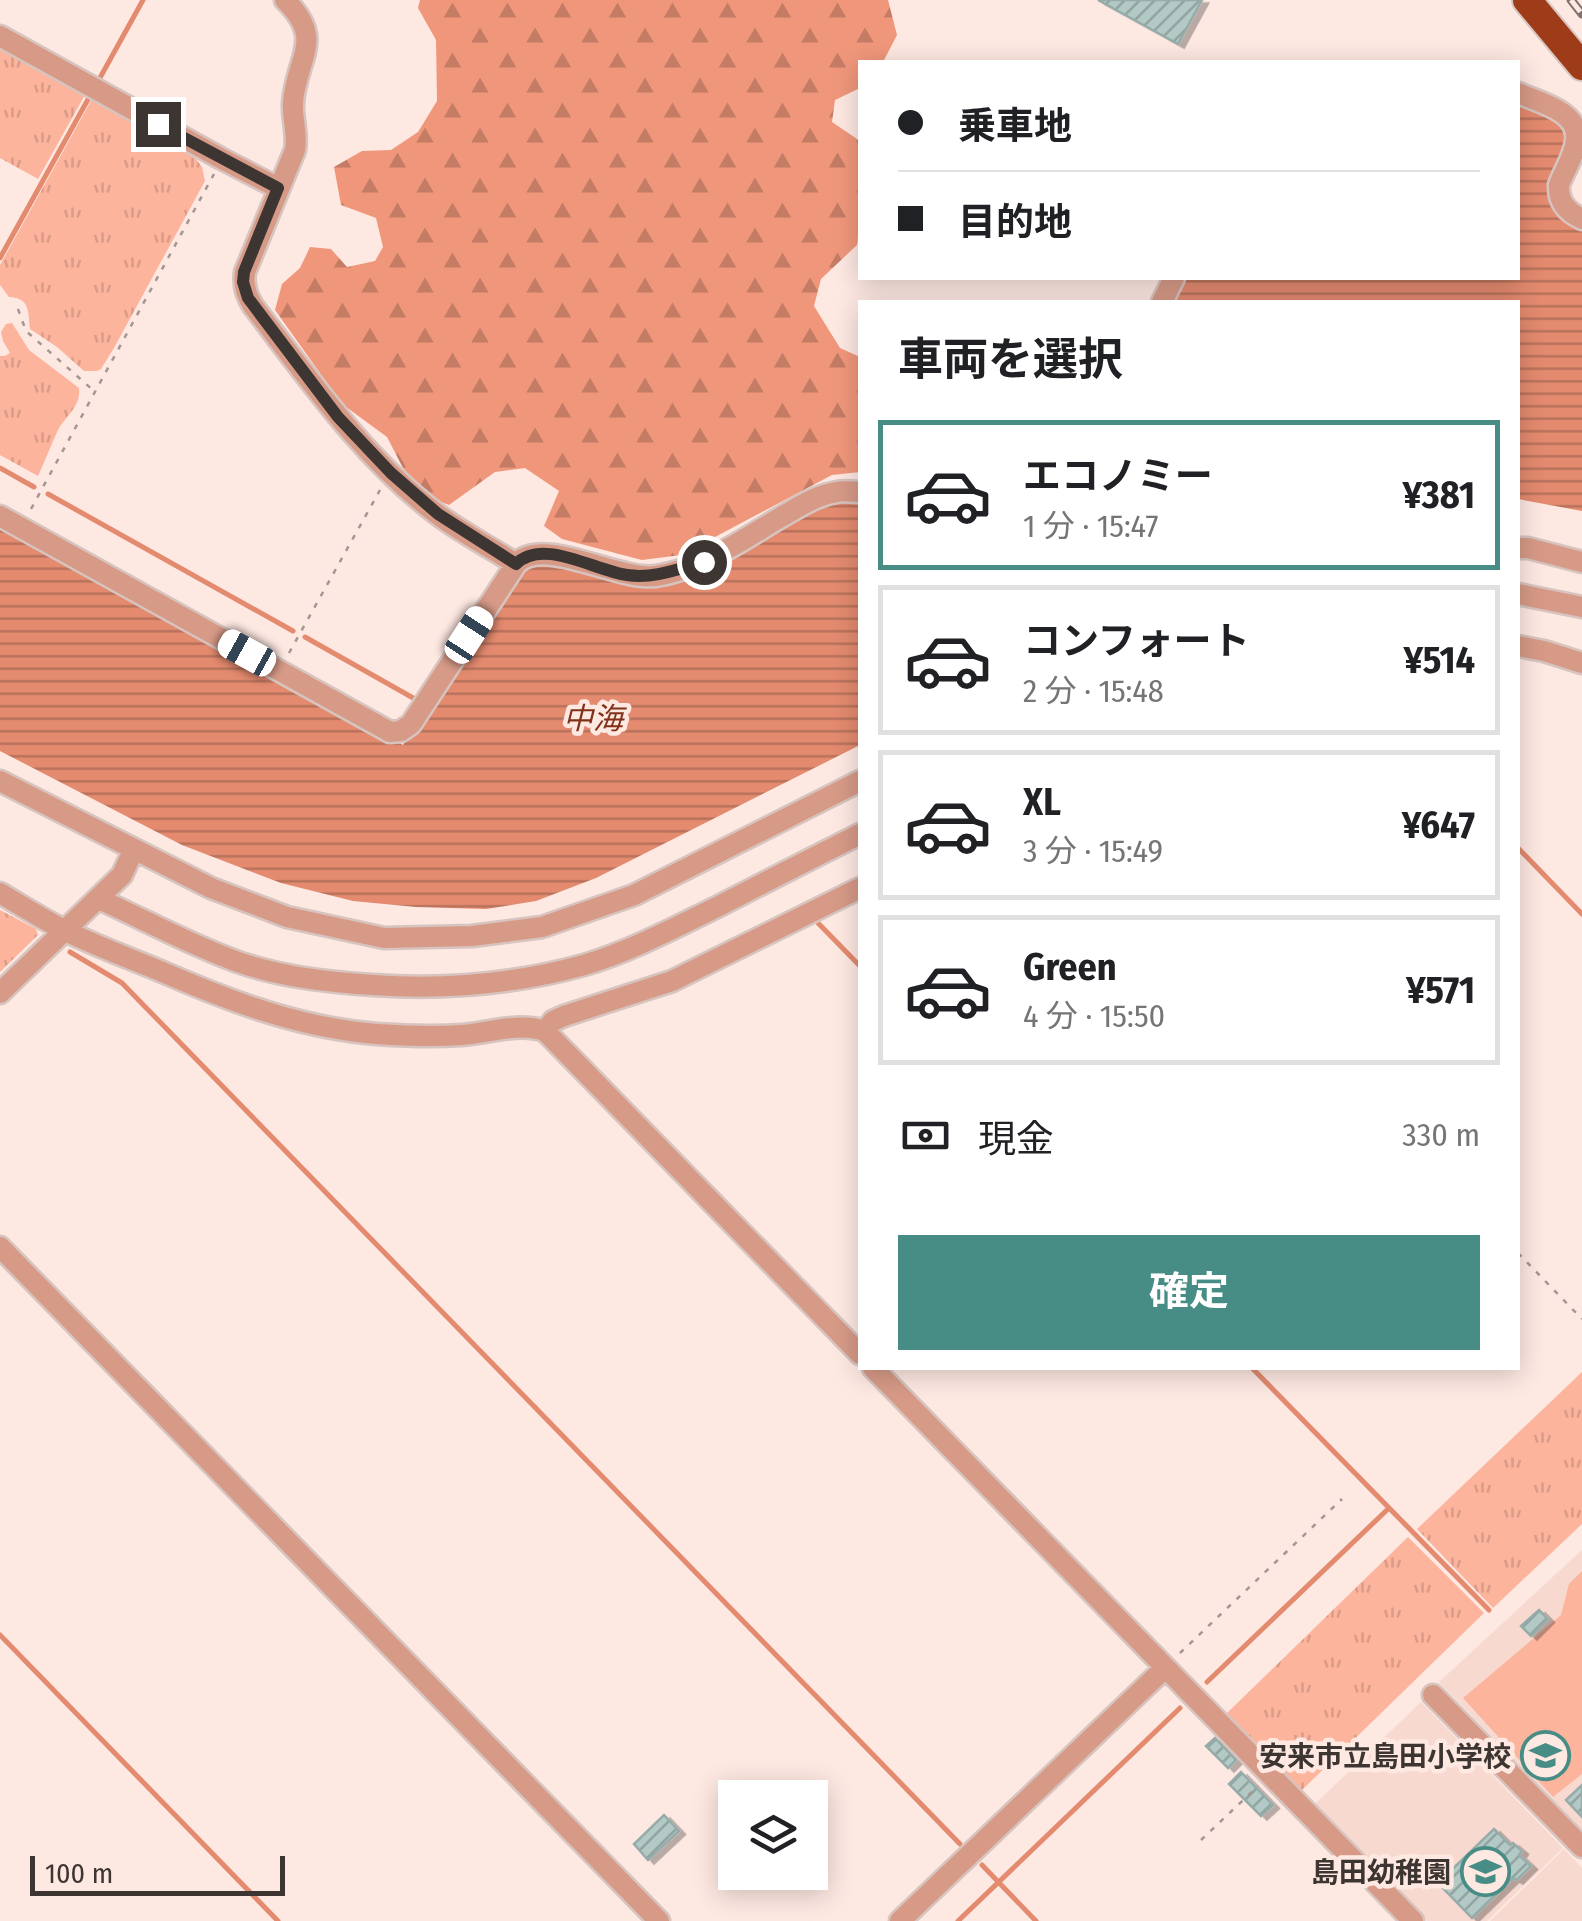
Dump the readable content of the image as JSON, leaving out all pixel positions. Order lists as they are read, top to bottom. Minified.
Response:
{"water":["中海"],"places":{"school or university":["安来市立島田小学校","島田幼稚園"]},"scale_bar":"100 m","page":{"banner":["乗車地","目的地"],"heading":"車両を選択","list":[{"name":"エコノミー","note":"1 分 · 15:47","value":"¥381"},{"name":"コンフォート","note":"2 分 · 15:48","value":"¥514"},{"name":"XL","note":"3 分 · 15:49","value":"¥647"},{"name":"Green","note":"4 分 · 15:50","value":"¥571"}],"pay":["現金","330 m"],"buttons":"確定","scale":"100 m"}}
